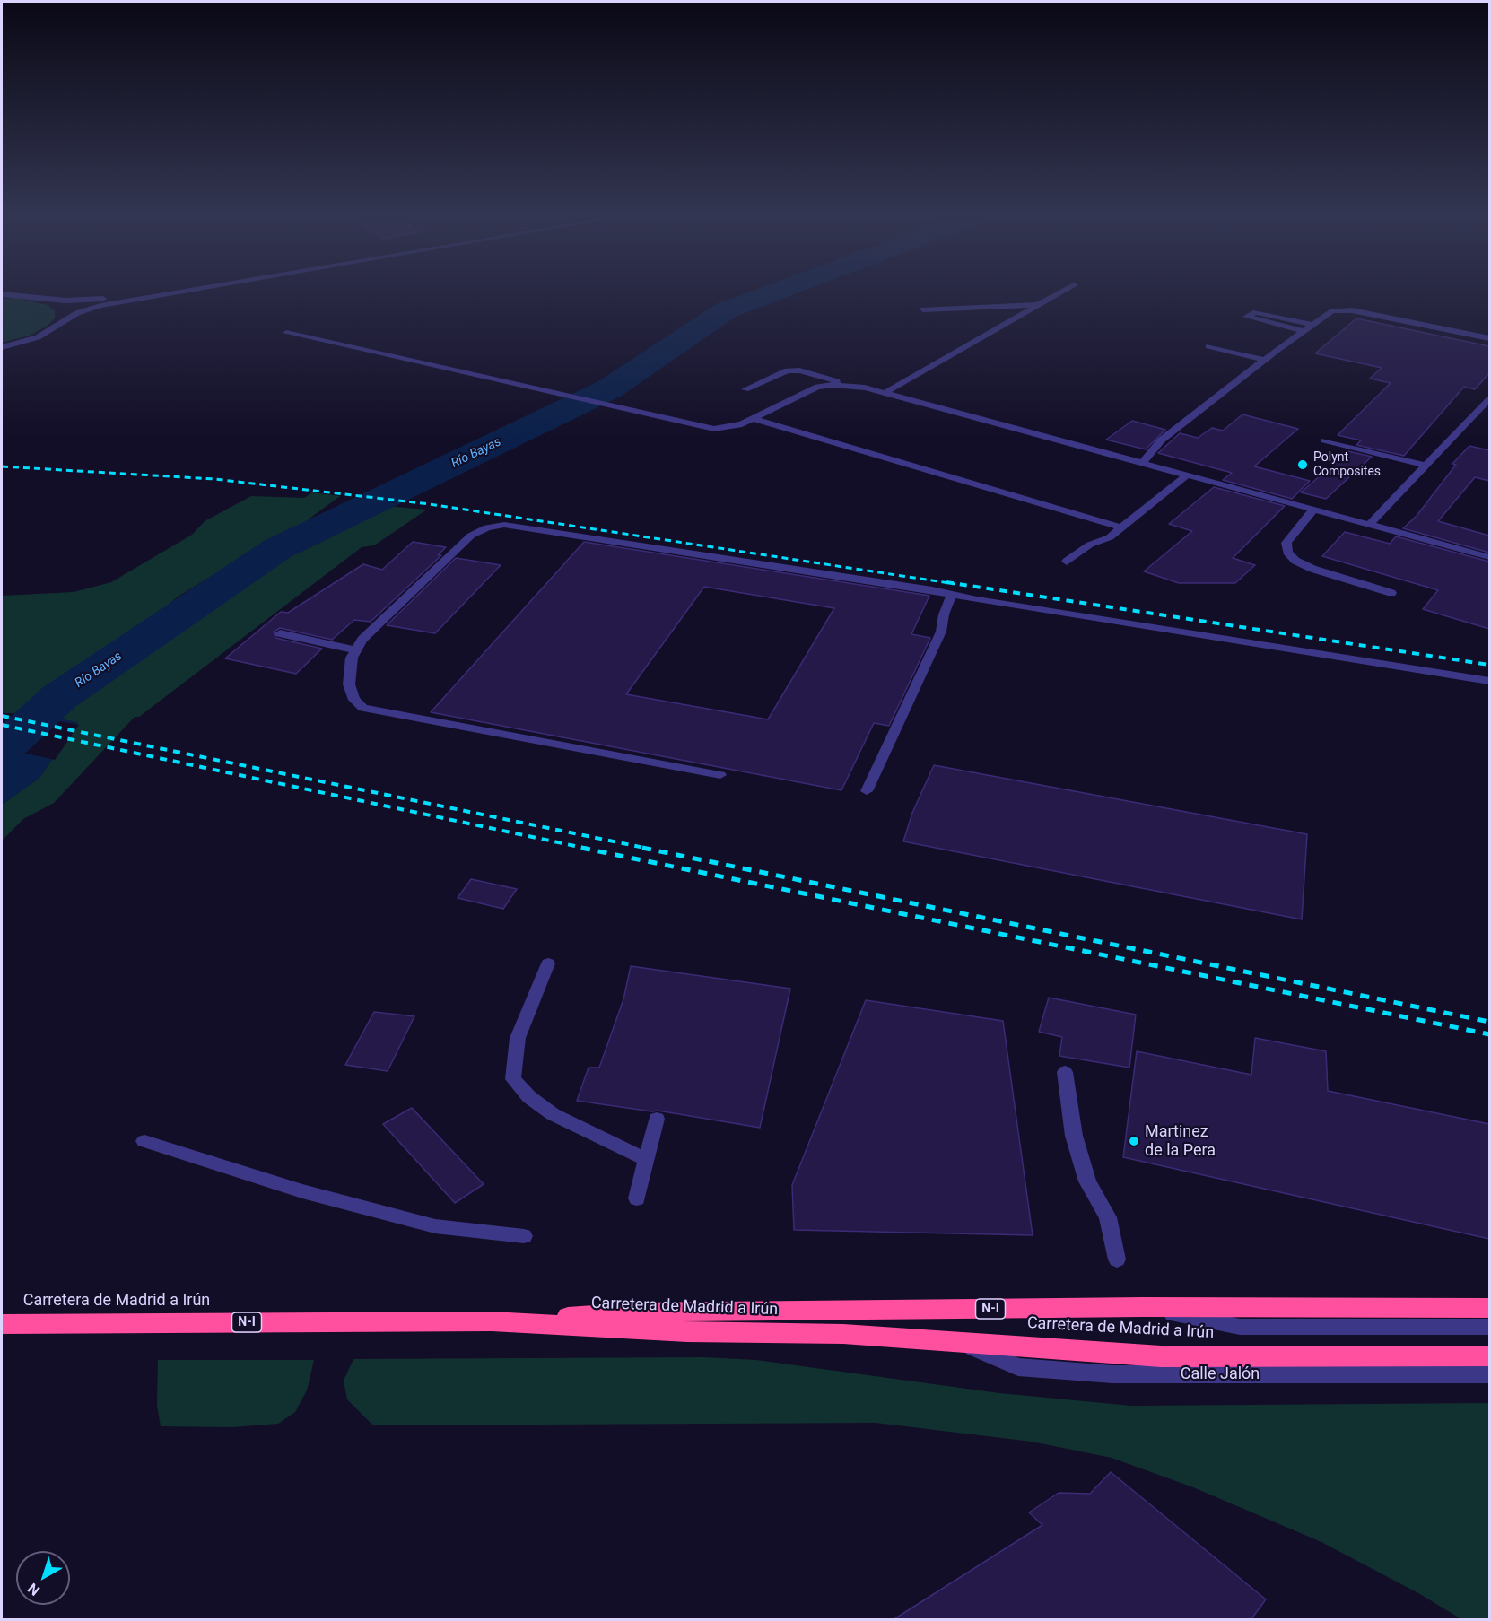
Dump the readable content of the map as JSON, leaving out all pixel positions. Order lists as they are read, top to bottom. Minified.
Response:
{"streets":{"highway":["Carretera de Madrid a Irún","N-I"],"street":["Calle Jalón"]},"crossings":[["Carretera de Madrid a Irún","Calle Jalón"]],"water":["Río Bayas"],"places":["Polynt Composites","Martinez de la Pera"],"north":"bottom left"}
